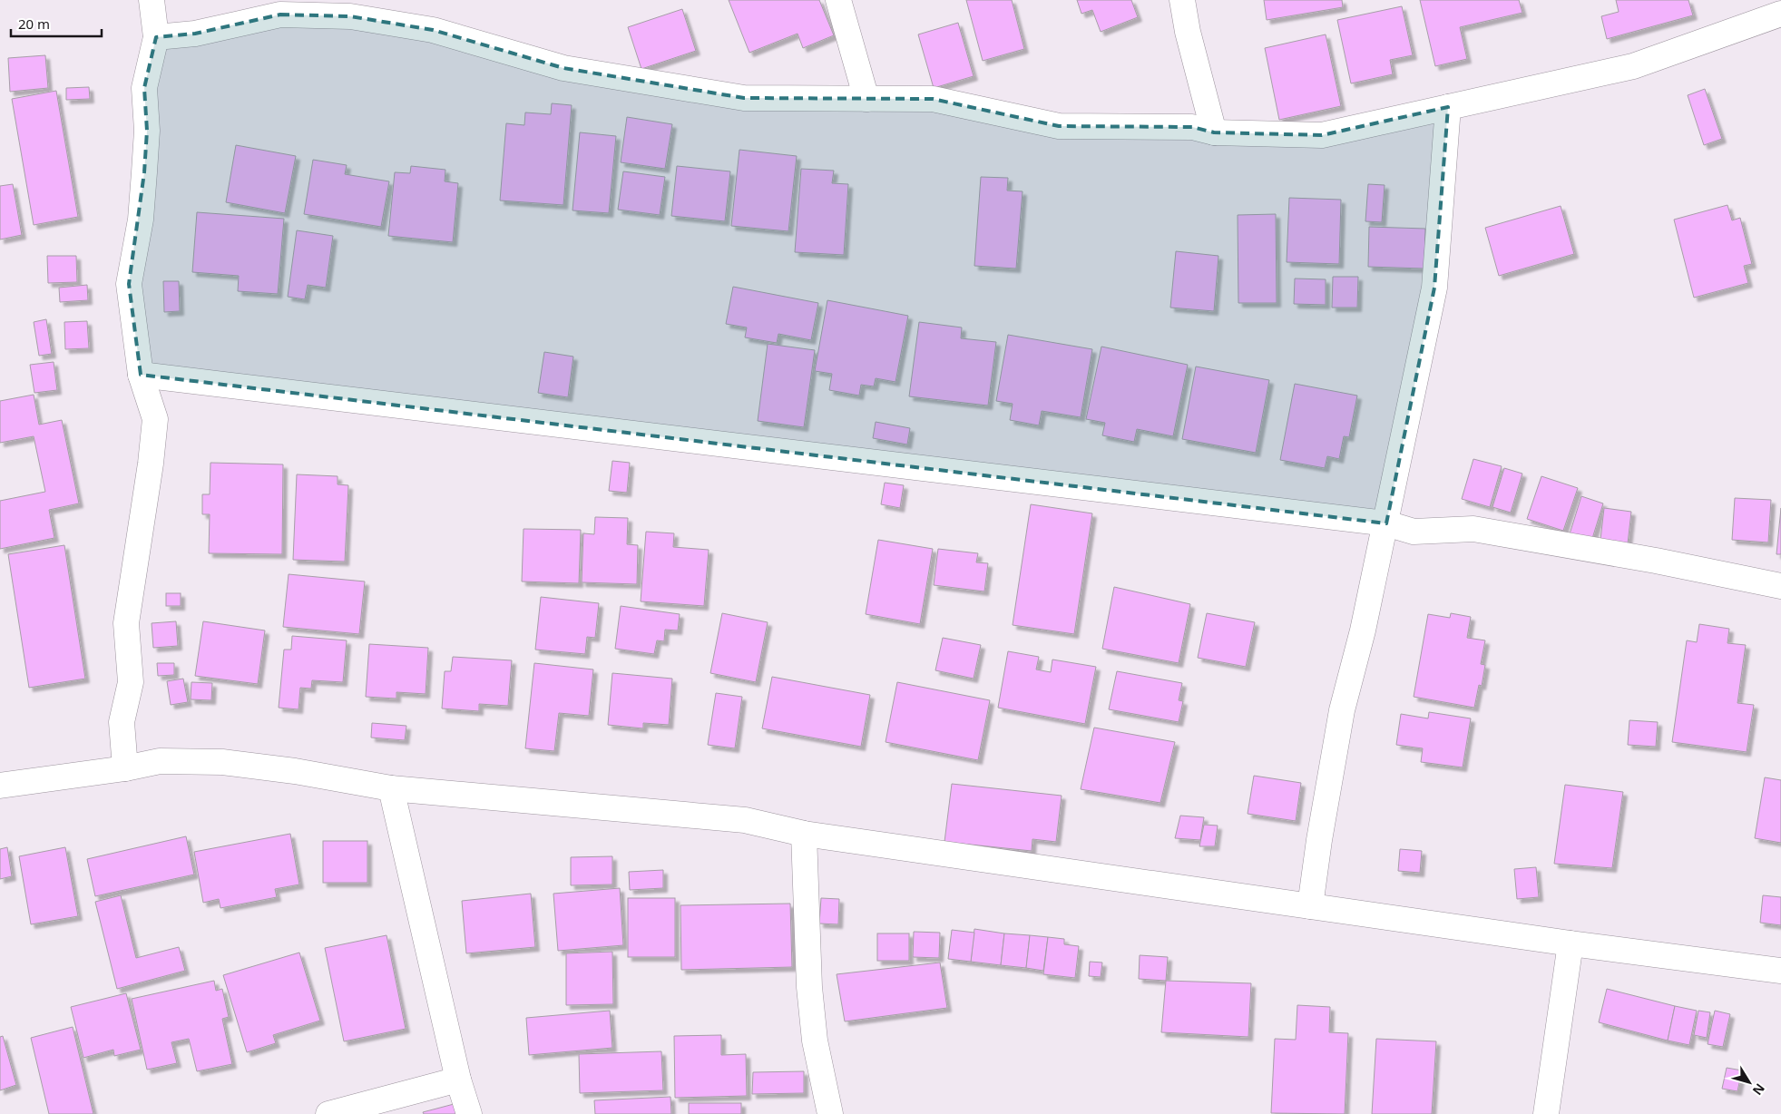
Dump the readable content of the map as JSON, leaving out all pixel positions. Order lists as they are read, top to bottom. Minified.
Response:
{"scale_bar":"20 m","north":"bottom right"}
